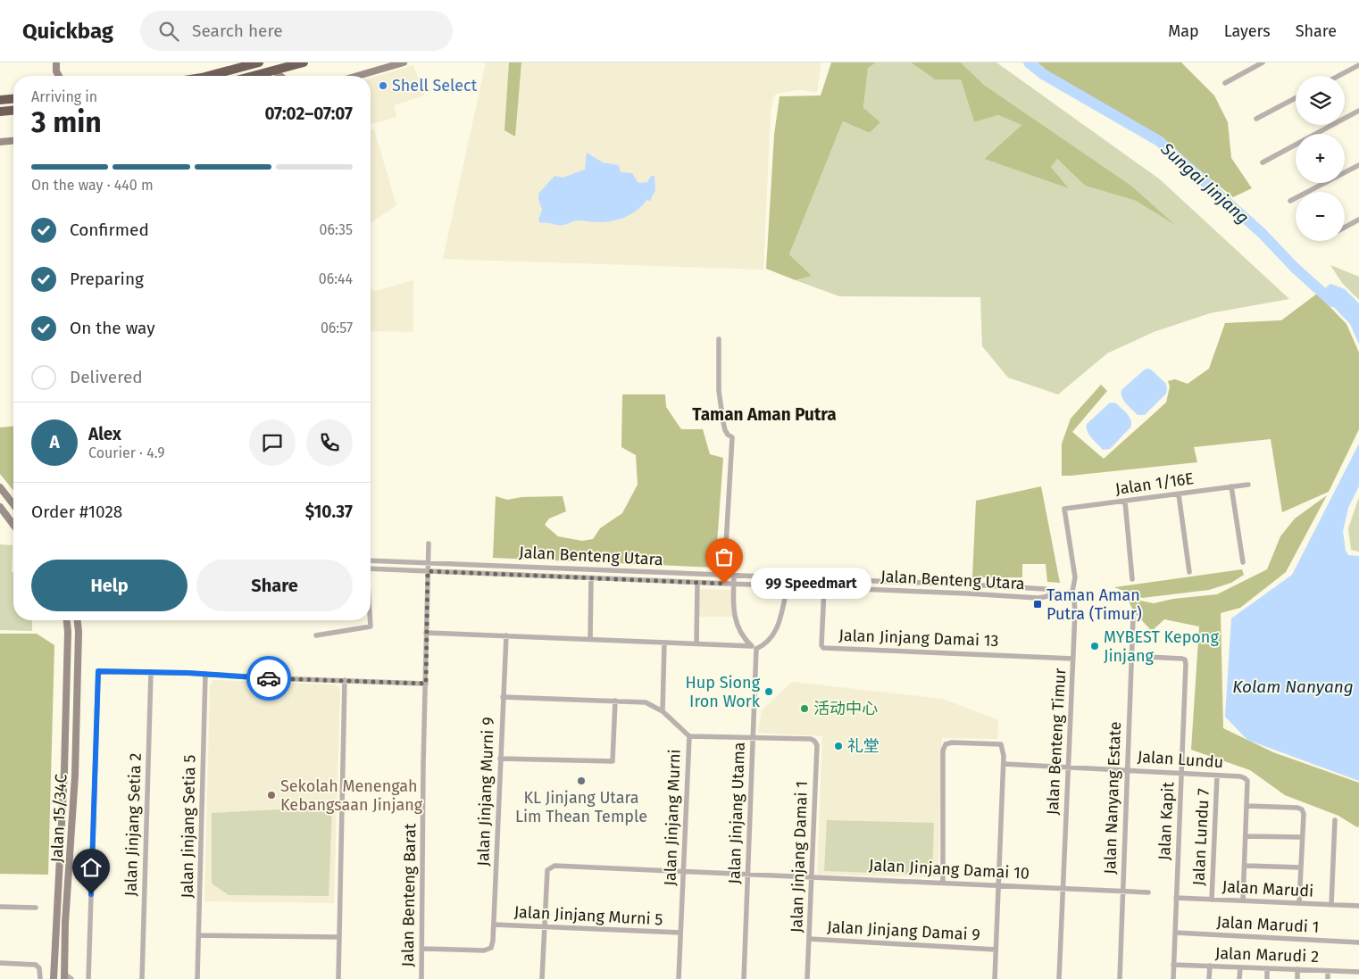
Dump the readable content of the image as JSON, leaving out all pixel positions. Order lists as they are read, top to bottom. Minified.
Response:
{"streets":{"street":["Jalan 1/16E","Jalan Benteng Utara","Jalan Jinjang Damai 13","Jalan Benteng Timur","Jalan Lundu","Jalan Jinjang Murni 9","Jalan Nanyang Estate","Jalan Jinjang Utama","Jalan Jinjang Murni","Jalan 15/34C","Jalan Kapit","Jalan Jinjang Setia 2","Jalan Jinjang Setia 5","Jalan Lundu 7","Jalan Jinjang Damai 1","Jalan Jinjang Damai 10","Jalan Marudi","Jalan Benteng Barat","Jalan Jinjang Murni 5","Jalan Marudi 1","Jalan Jinjang Damai 9","Jalan Marudi 2"]},"crossings":[["Jalan 1/16E","Jalan Benteng Timur"],["Jalan Benteng Utara","Jalan Jinjang Damai 13"],["Jalan Benteng Utara","Jalan Benteng Timur"],["Jalan Benteng Utara","Jalan Benteng Barat"],["Jalan Jinjang Damai 13","Jalan Benteng Timur"],["Jalan Benteng Timur","Jalan Lundu"],["Jalan Benteng Timur","Jalan Jinjang Damai 10"],["Jalan Lundu","Jalan Nanyang Estate"],["Jalan Lundu","Jalan Kapit"],["Jalan Lundu","Jalan Lundu 7"],["Jalan Jinjang Murni 9","Jalan Jinjang Murni"],["Jalan Jinjang Murni 9","Jalan Benteng Barat"],["Jalan Jinjang Murni 9","Jalan Jinjang Murni 5"],["Jalan Nanyang Estate","Jalan Kapit"],["Jalan Nanyang Estate","Jalan Jinjang Damai 10"],["Jalan Jinjang Utama","Jalan Jinjang Damai 1"],["Jalan Jinjang Utama","Jalan Jinjang Damai 10"],["Jalan Jinjang Murni","Jalan Jinjang Damai 10"],["Jalan Jinjang Murni","Jalan Jinjang Murni 5"],["Jalan Kapit","Jalan Marudi"],["Jalan Kapit","Jalan Marudi 1"],["Jalan Kapit","Jalan Marudi 2"],["Jalan Lundu 7","Jalan Marudi"],["Jalan Jinjang Damai 1","Jalan Jinjang Damai 10"],["Jalan Jinjang Damai 1","Jalan Jinjang Damai 9"],["Jalan Jinjang Damai 10","Jalan Jinjang Murni 5"]],"districts":["Taman Aman Putra"],"water":["Sungai Jinjang","Kolam Nanyang"],"places":{"other":["Shell Select","99 Speedmart","MYBEST Kepong Jinjang","Hup Siong Iron Work","活动中心","礼堂","KL Jinjang Utara Lim Thean Temple","Sekolah Menengah Kebangsaan Jinjang"],"transit":["Taman Aman Putra (Timur)"]},"page":{"header":"Quickbag","search":"Search here","nav":["Map","Layers","Share"],"map_buttons":["+","−"],"heading":["3 min","Arriving in","07:02–07:07"],"panel":["Alex","Courier · 4.9","Order #1028","$10.37"],"bar":"On the way · 440 m","list":[["Confirmed","06:35"],["Preparing","06:44"],["On the way","06:57"],"Delivered"],"round":"A","buttons":["Help","Share"],"bubble":"99 Speedmart"}}
